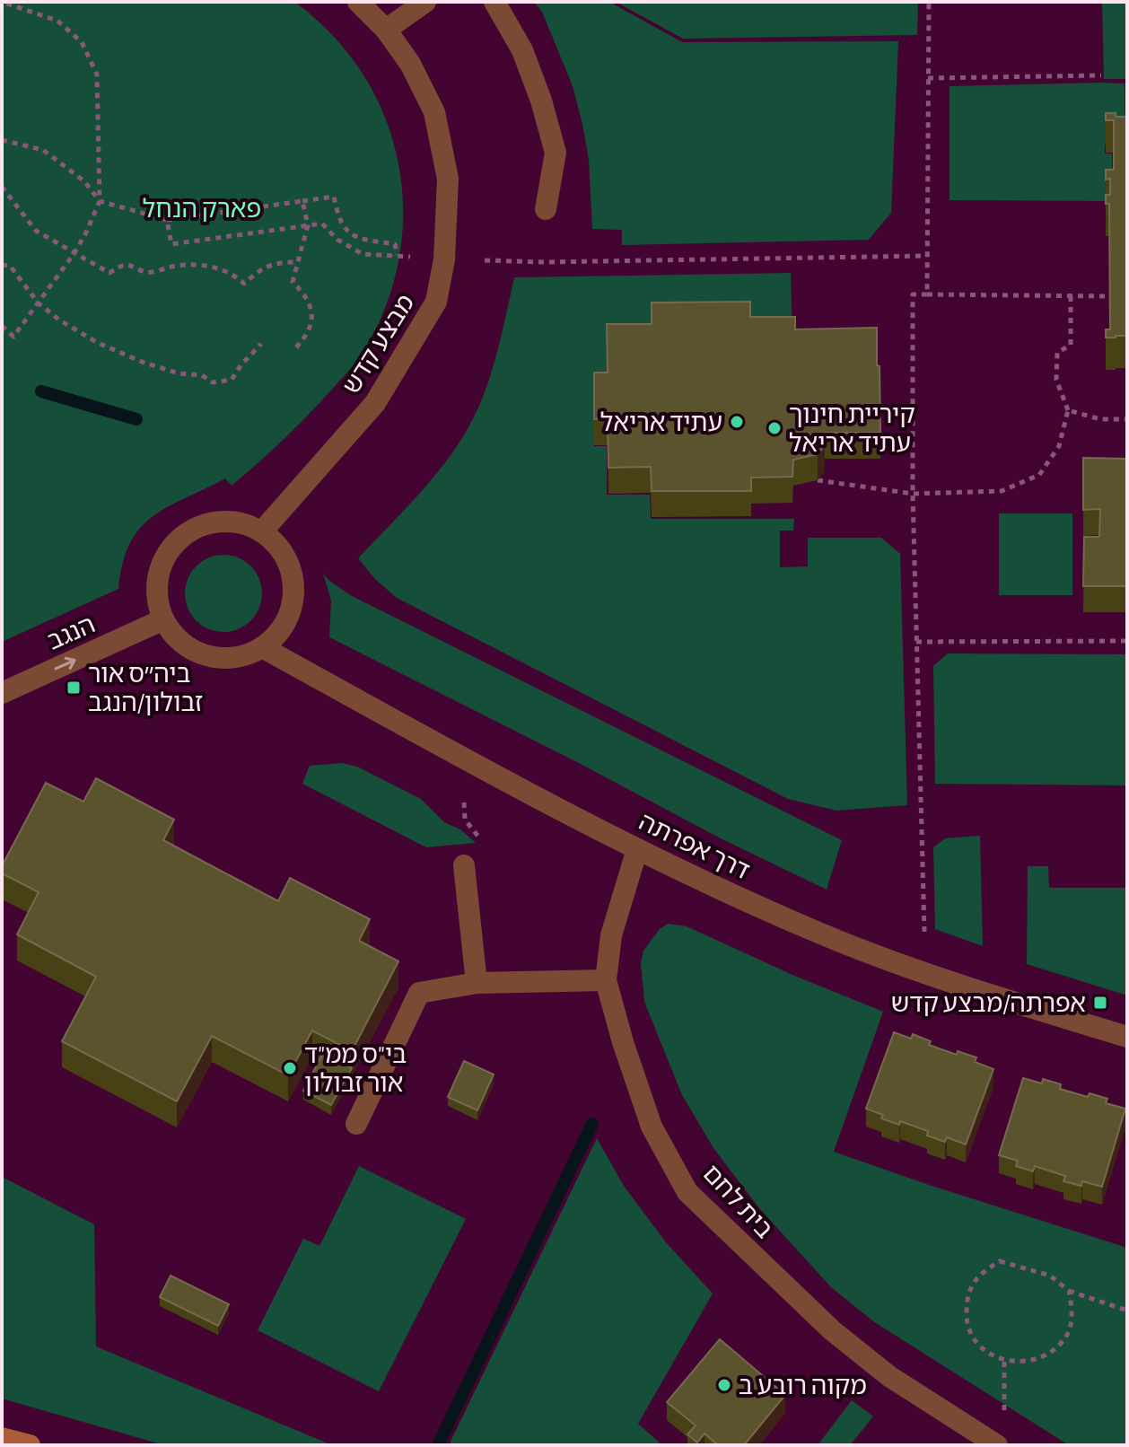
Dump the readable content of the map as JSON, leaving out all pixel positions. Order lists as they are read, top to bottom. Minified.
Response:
{"streets":{"street":["מבצע קדש","הנגב","דרך אפרתה","בית לחם"]},"crossings":[["מבצע קדש","הנגב"],["מבצע קדש","דרך אפרתה"],["הנגב","דרך אפרתה"],["דרך אפרתה","בית לחם"]],"one_way":["הנגב"],"parks":["פארק הנחל"],"places":{"other":["עתיד אריאל","קיריית חינוך עתיד אריאל","בי\"ס ממ\"ד אור זבולון","מקוה רובע ב"],"transit":["ביה״ס אור זבולון/הנגב","אפרתה/מבצע קדש"]}}
